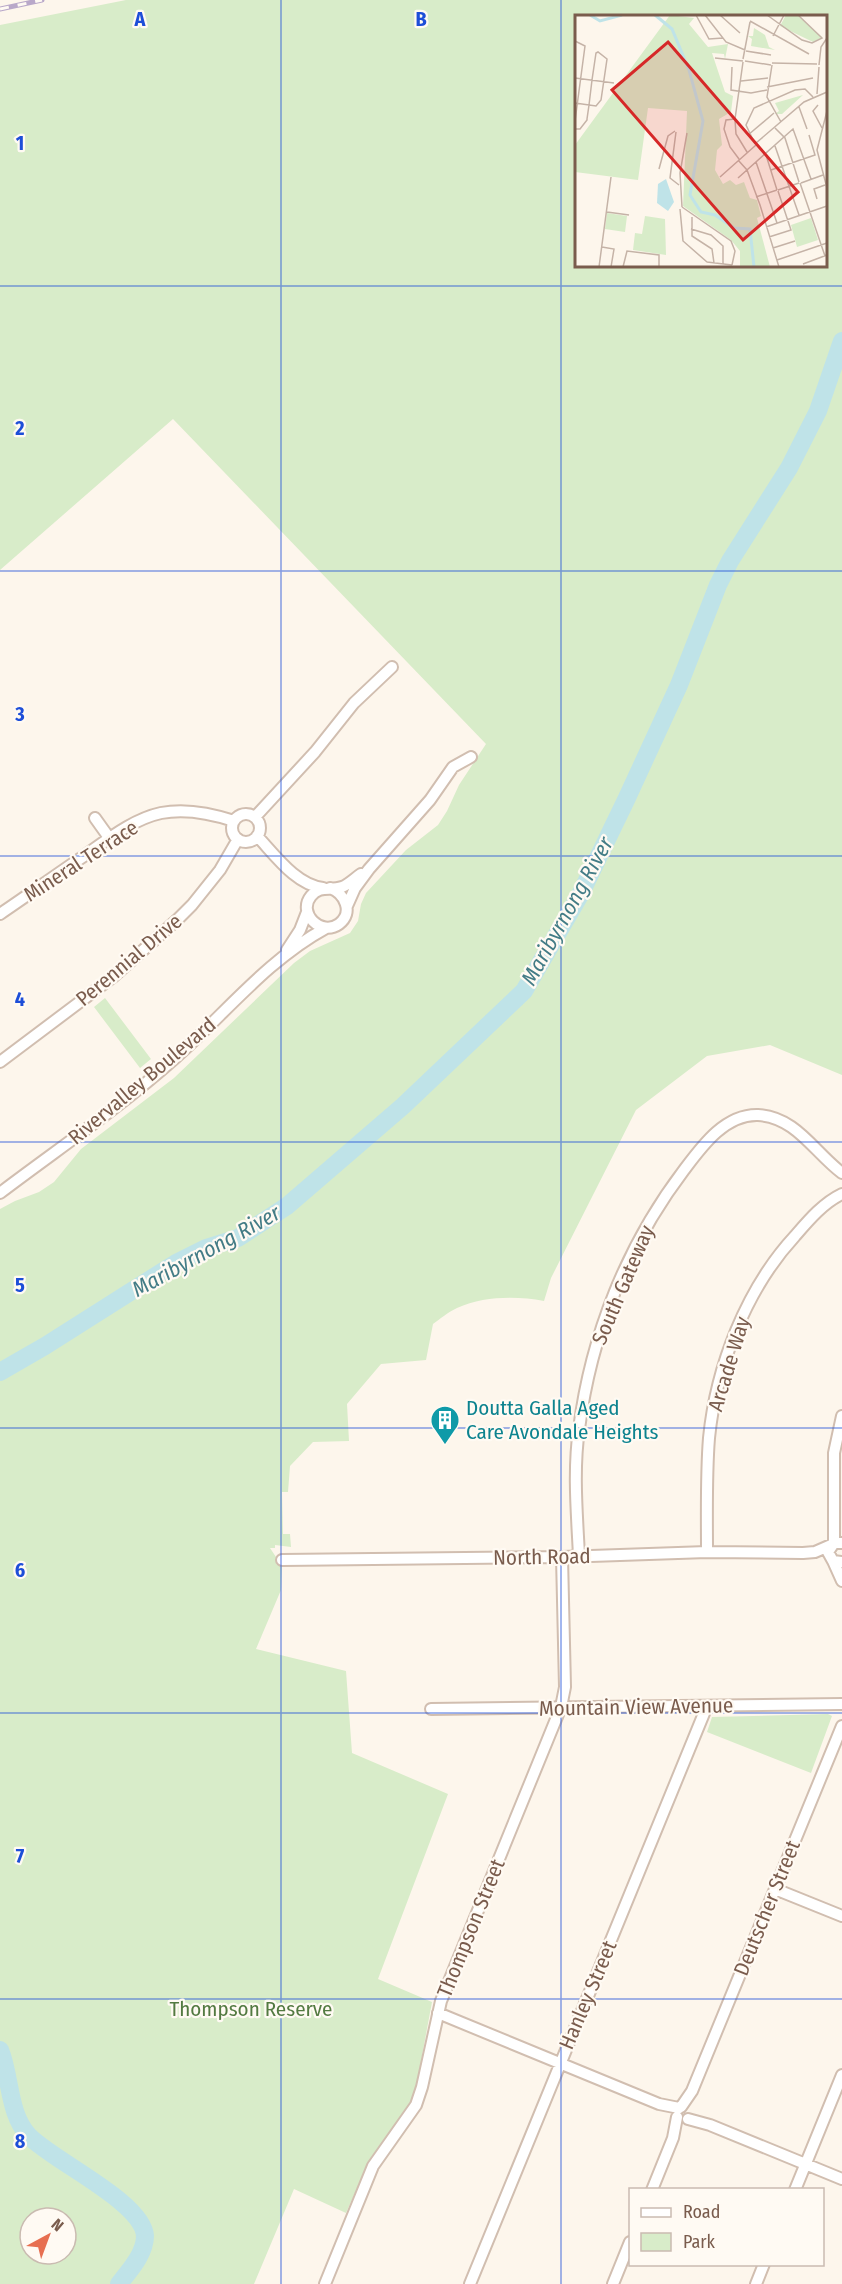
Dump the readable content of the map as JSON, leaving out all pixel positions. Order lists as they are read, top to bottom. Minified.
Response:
{"streets":{"street":["Mineral Terrace","Perennial Drive","Rivervalley Boulevard","South Gateway","Arcade Way","North Road","Mountain View Avenue","Deutscher Street","Thompson Street","Hanley Street"]},"crossings":[["Mineral Terrace","Perennial Drive"],["South Gateway","Arcade Way"],["South Gateway","North Road"],["Arcade Way","North Road"],["North Road","Thompson Street"],["Mountain View Avenue","Thompson Street"],["Mountain View Avenue","Hanley Street"]],"water":["Maribyrnong River"],"parks":["Thompson Reserve"],"places":{"building":["Doutta Galla Aged Care Avondale Heights"]},"legend":["Road","Park"],"north":"top right","grid":{"columns":["A","B"],"rows":["1","2","3","4","5","6","7","8"]}}
